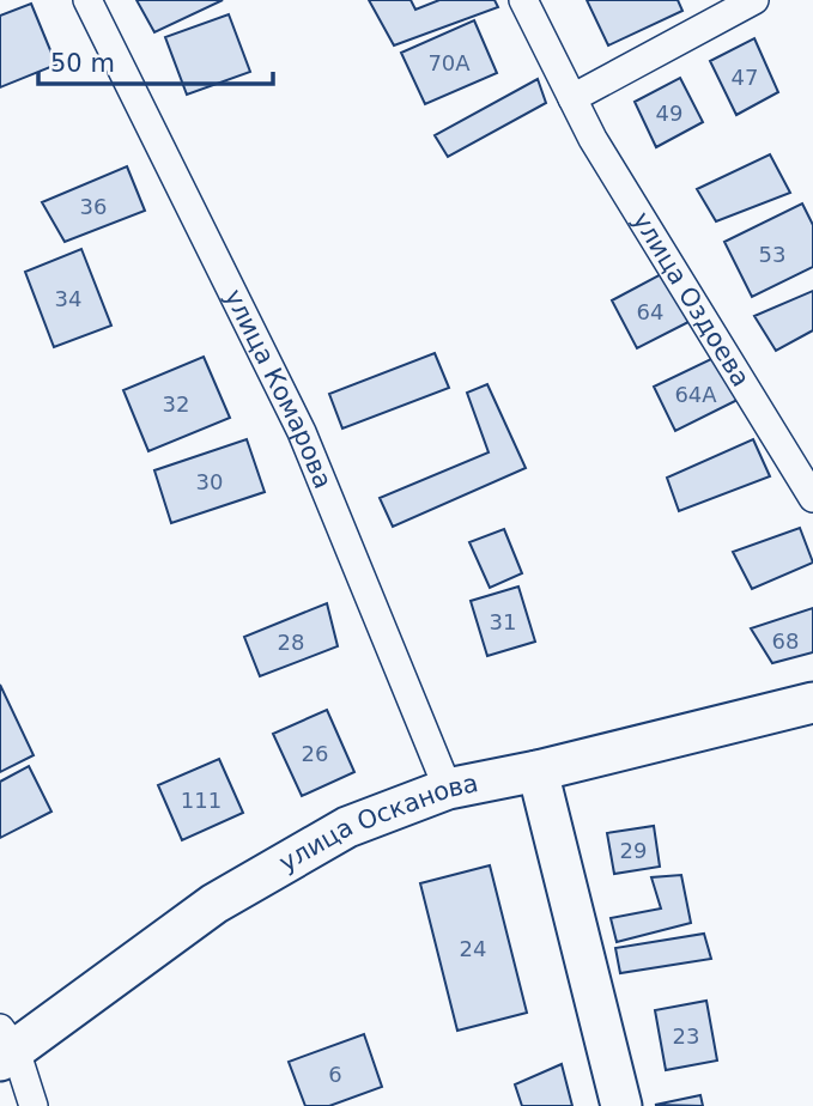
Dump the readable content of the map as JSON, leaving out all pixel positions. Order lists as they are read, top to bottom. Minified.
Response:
{"streets":{"main road":["улица Осканова"],"street":["улица Оздоева","улица Комарова"]},"crossings":[["улица Комарова","улица Осканова"]],"house_numbers":["70А","47","49","36","53","34","64","64А","32","30","31","68","28","26","111","29","24","23","6"],"scale_bar":"50 m"}
